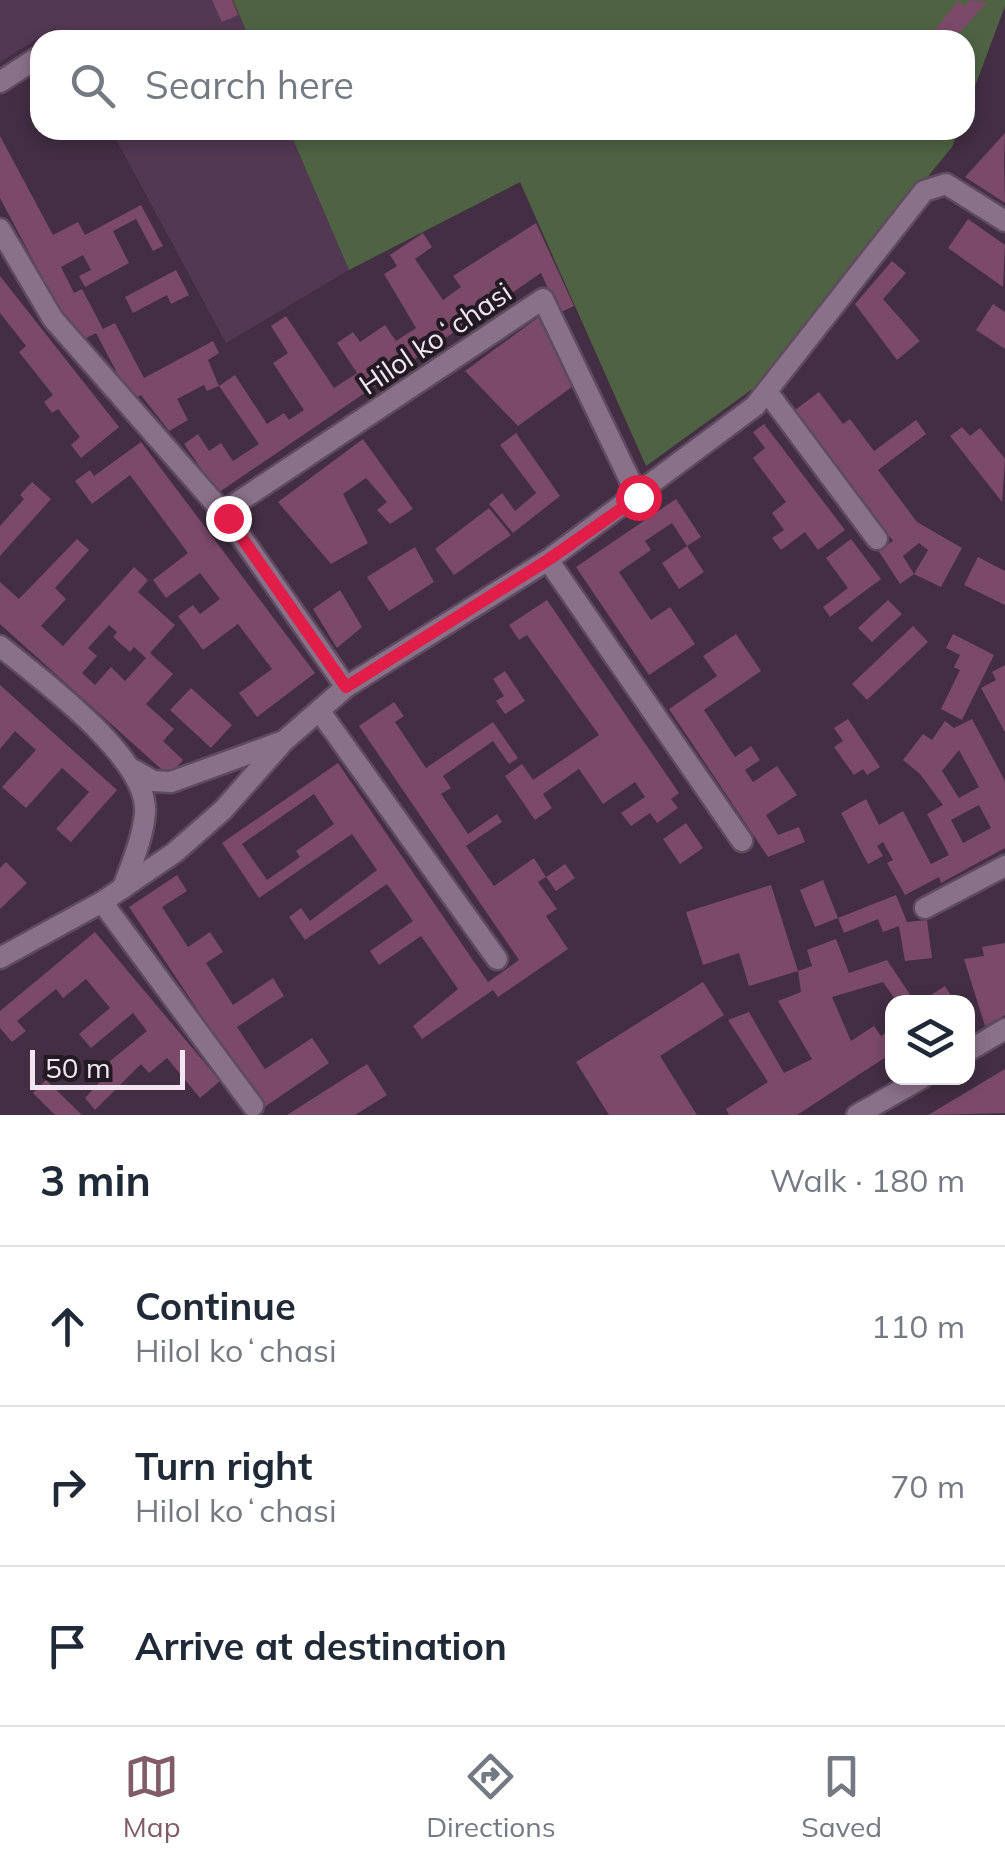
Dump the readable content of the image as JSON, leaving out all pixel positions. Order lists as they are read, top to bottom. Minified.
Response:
{"streets":{"street":["Hilol koʻchasi"]},"scale_bar":"50 m","page":{"search":"Search here","scale":"50 m","heading":["3 min","Walk · 180 m"],"list":[["Continue","Hilol koʻchasi","110 m"],["Turn right","Hilol koʻchasi","70 m"],"Arrive at destination"],"nav":["Map","Directions","Saved"]}}
